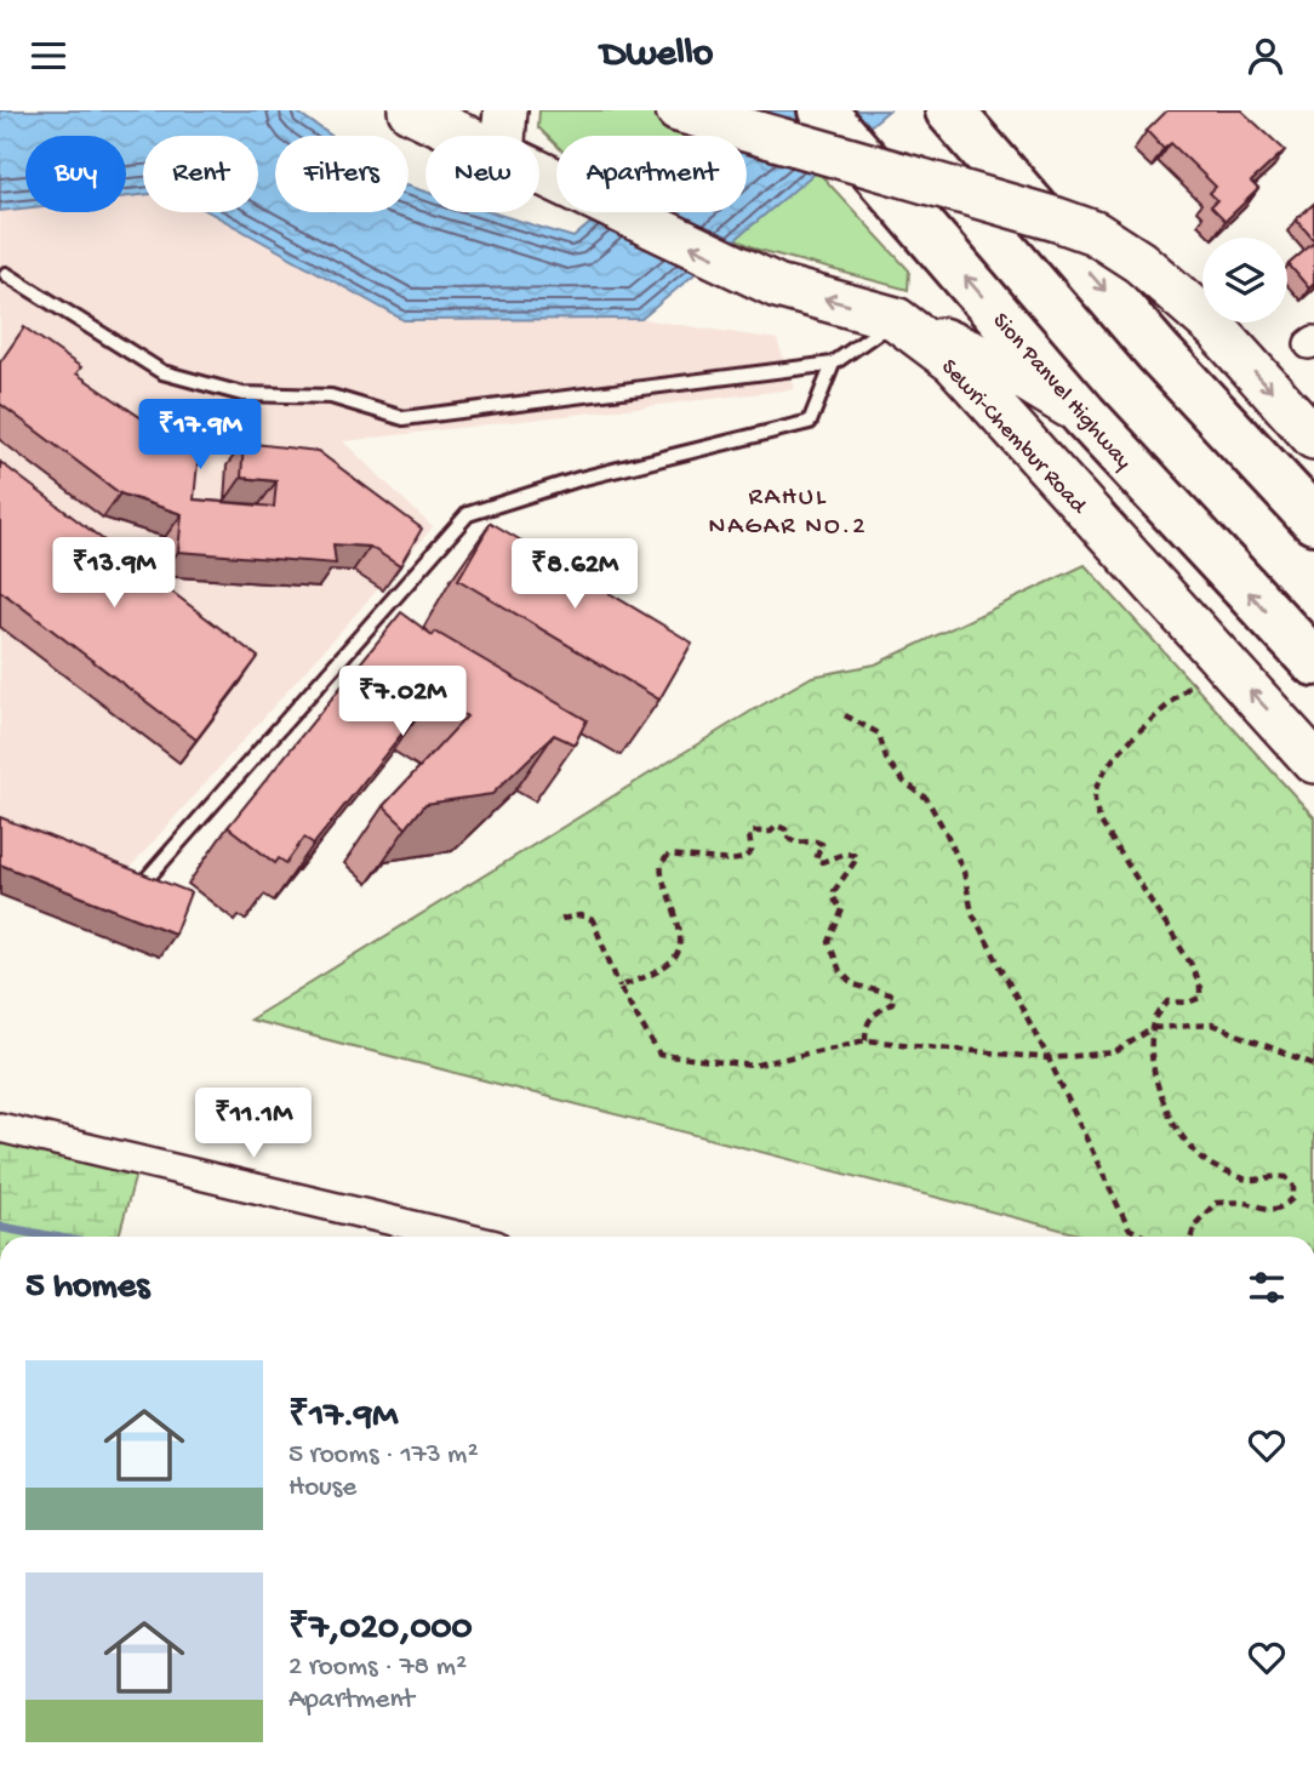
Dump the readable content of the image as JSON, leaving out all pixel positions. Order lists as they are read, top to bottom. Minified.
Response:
{"streets":{"highway":["Sion Panvel Highway"],"main road":["Sewri-Chembur Road"]},"districts":["RAHUL NAGAR NO.2"],"page":{"header":"Dwello","chip":["Buy","Rent","Filters","New","Apartment"],"price":["₹17.9M","₹13.9M","₹8.62M","₹7.02M","₹11.1M"],"heading":"5 homes","list":[{"name":"₹17.9M","note":"5 rooms · 173 m² · House"},{"name":"₹7,020,000","note":"2 rooms · 78 m² · Apartment"}]}}
